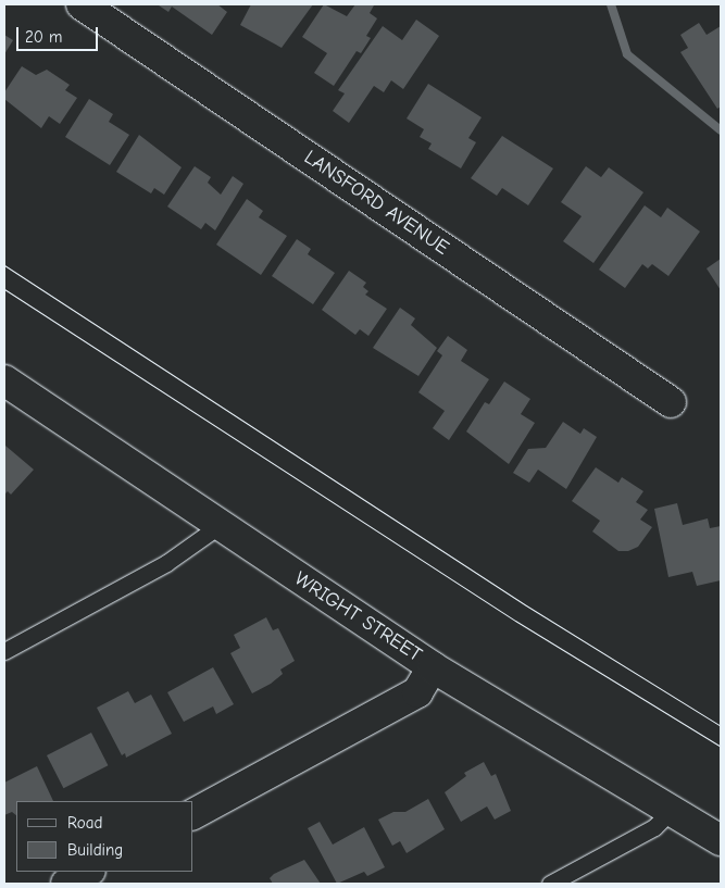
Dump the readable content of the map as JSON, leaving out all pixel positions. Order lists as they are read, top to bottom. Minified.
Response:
{"streets":{"street":["LANSFORD AVENUE","WRIGHT STREET"]},"legend":["Road","Building"],"scale_bar":"20 m"}
